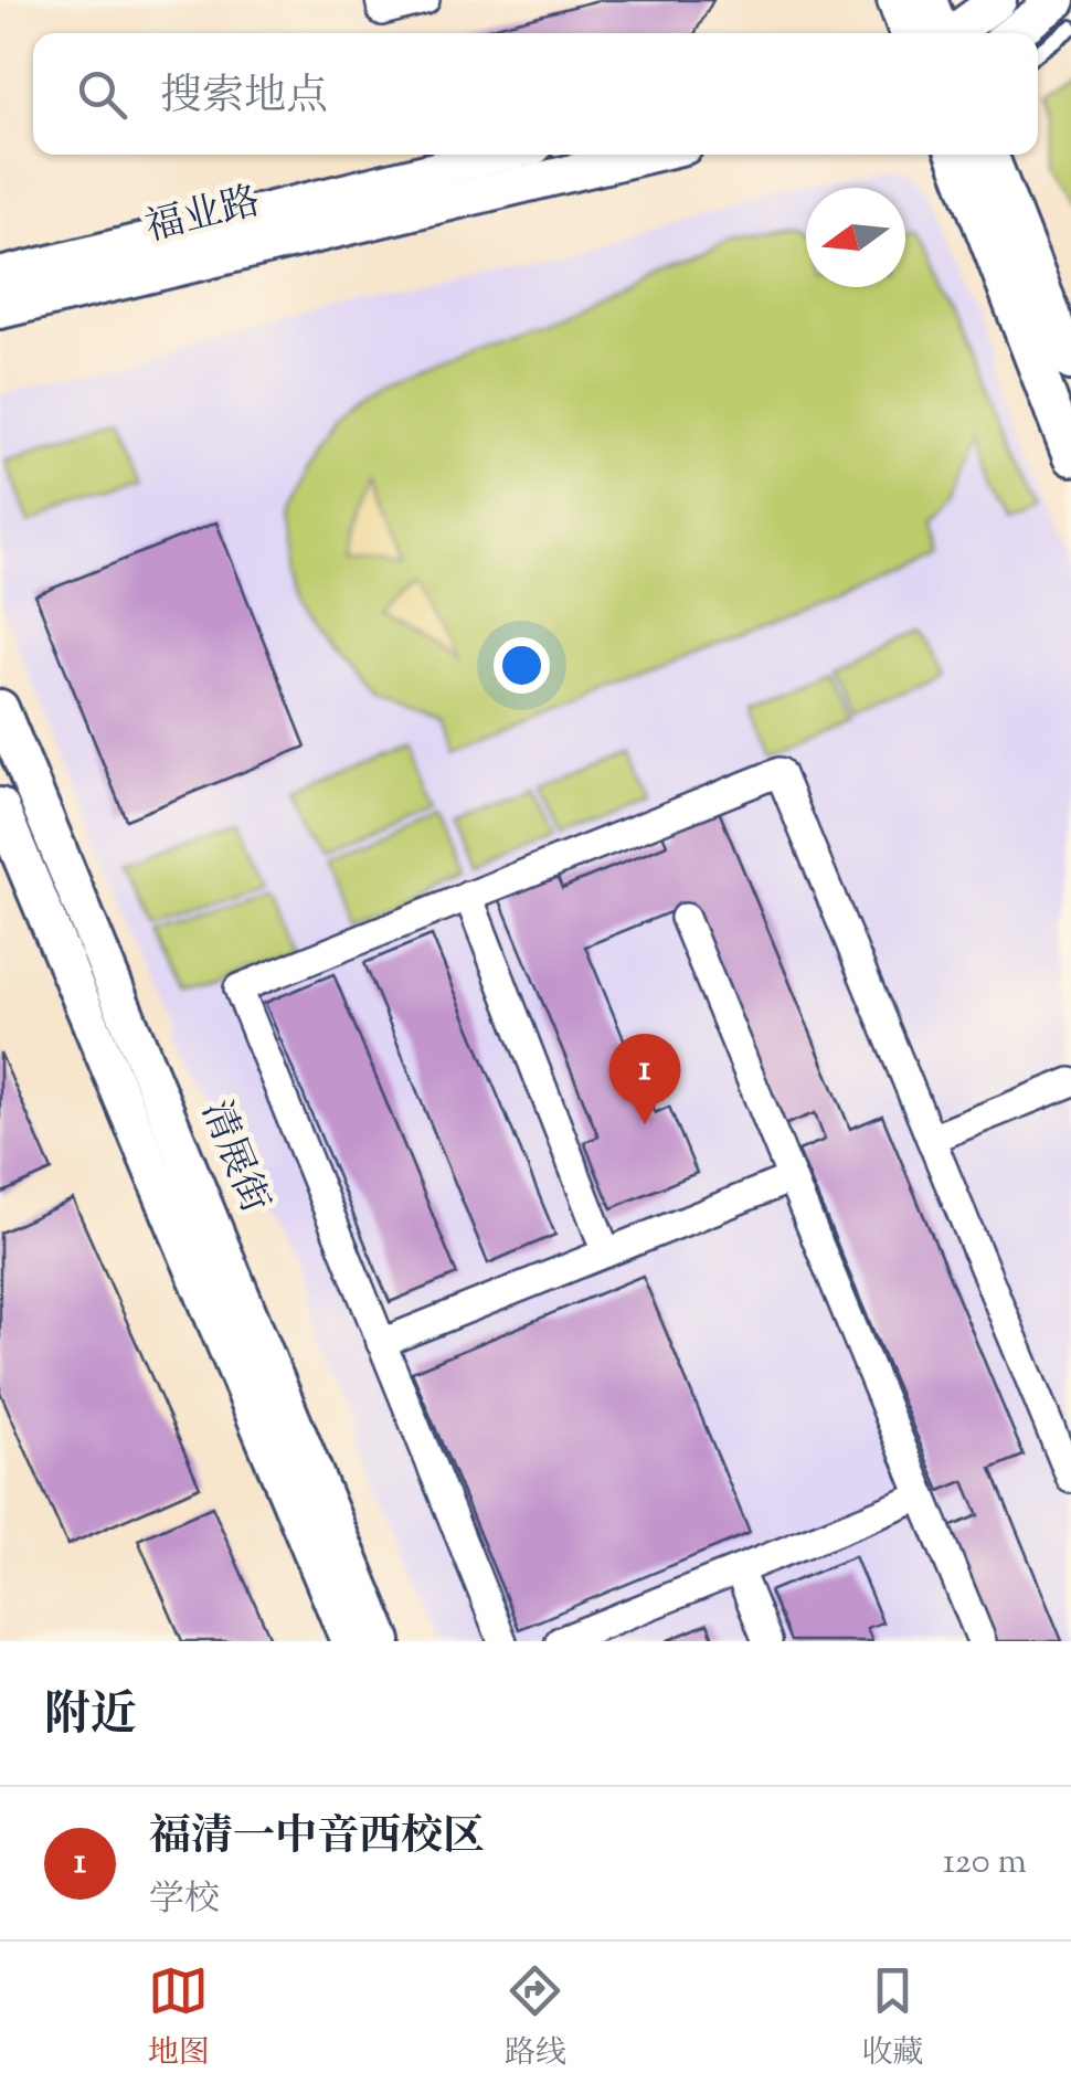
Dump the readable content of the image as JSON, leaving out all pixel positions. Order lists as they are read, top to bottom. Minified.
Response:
{"streets":{"street":["福业路","清展街"]},"north":"left","page":{"search":"搜索地点","pins":"1","heading":"附近","list":[{"mark":"1","name":"福清一中音西校区","note":"学校","value":"120 m"}],"nav":["地图","路线","收藏"]}}
